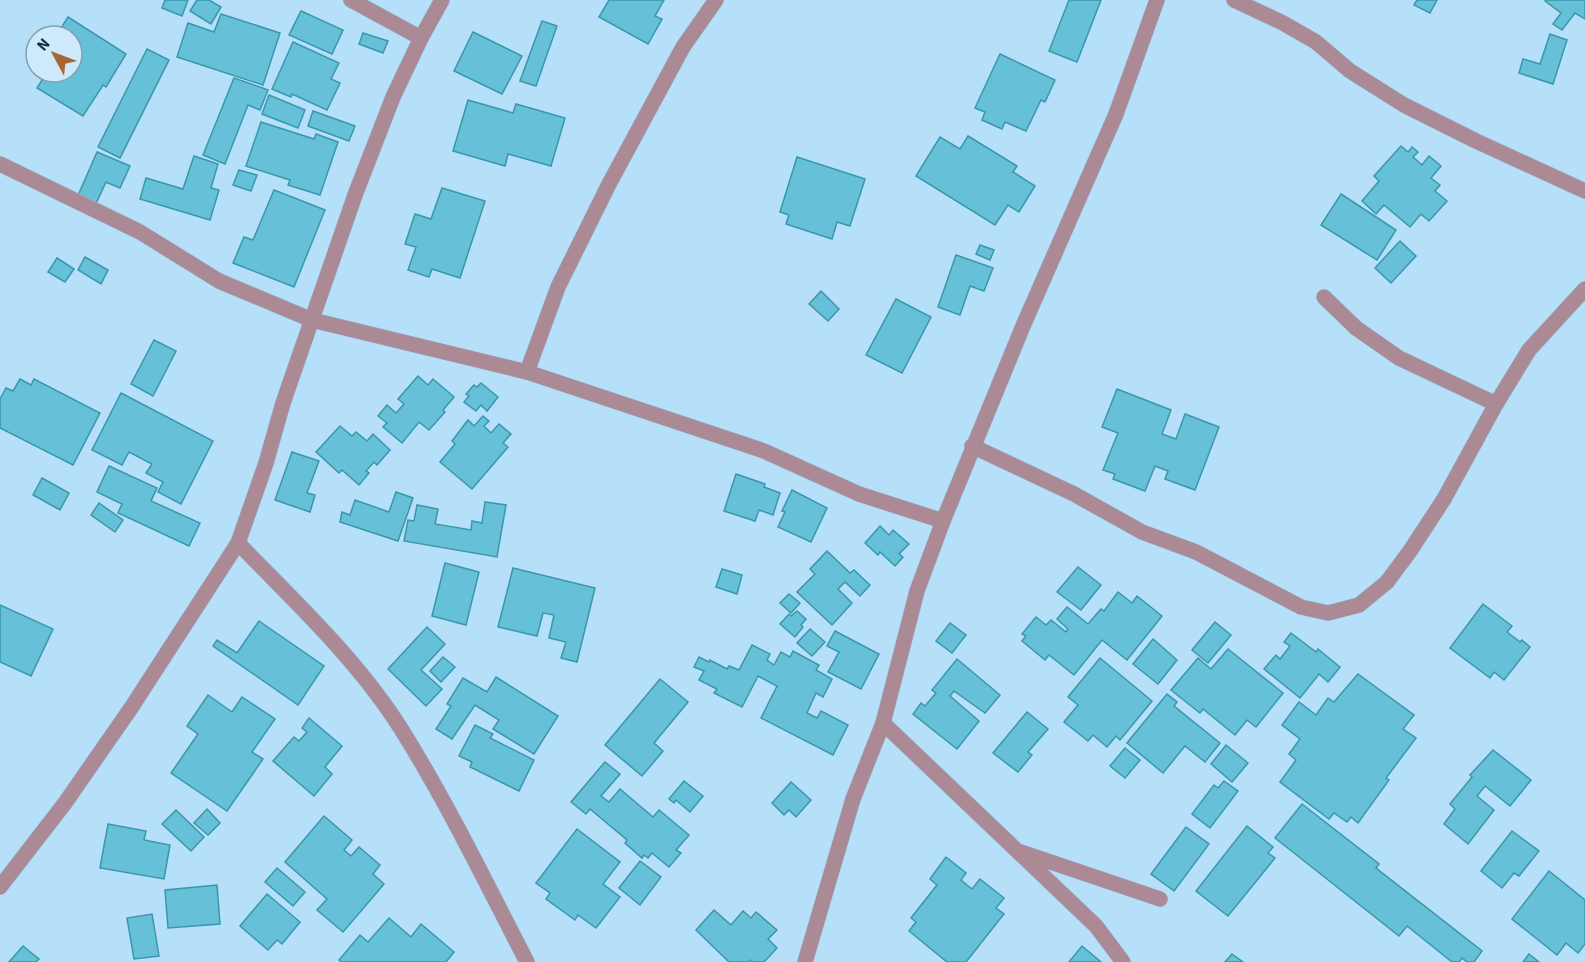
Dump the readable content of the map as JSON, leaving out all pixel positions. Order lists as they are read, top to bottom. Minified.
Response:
{"north":"top left"}
